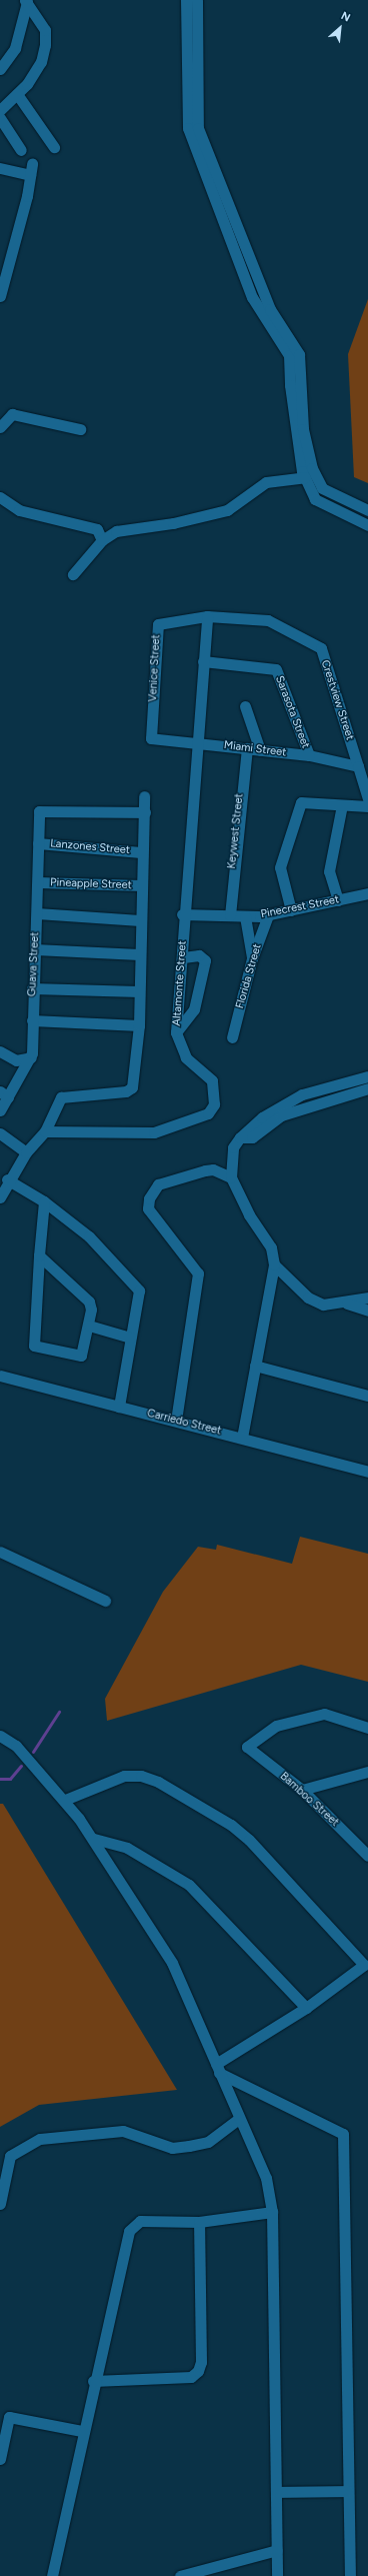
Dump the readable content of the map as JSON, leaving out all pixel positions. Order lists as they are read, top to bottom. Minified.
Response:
{"streets":{"street":["Venice Street","Crestview Street","Sarasota Street","Miami Street","Keywest Street","Lanzones Street","Pineapple Street","Pinecrest Street","Guava Street","Florida Street","Altamonte Street","Carriedo Street","Bamboo Street"]},"crossings":[["Venice Street","Crestview Street"],["Venice Street","Miami Street"],["Venice Street","Altamonte Street"],["Crestview Street","Miami Street"],["Crestview Street","Altamonte Street"],["Sarasota Street","Miami Street"],["Sarasota Street","Altamonte Street"],["Miami Street","Keywest Street"],["Miami Street","Altamonte Street"],["Keywest Street","Pinecrest Street"],["Lanzones Street","Guava Street"],["Pineapple Street","Guava Street"],["Pinecrest Street","Florida Street"],["Pinecrest Street","Altamonte Street"]],"north":"top right"}
